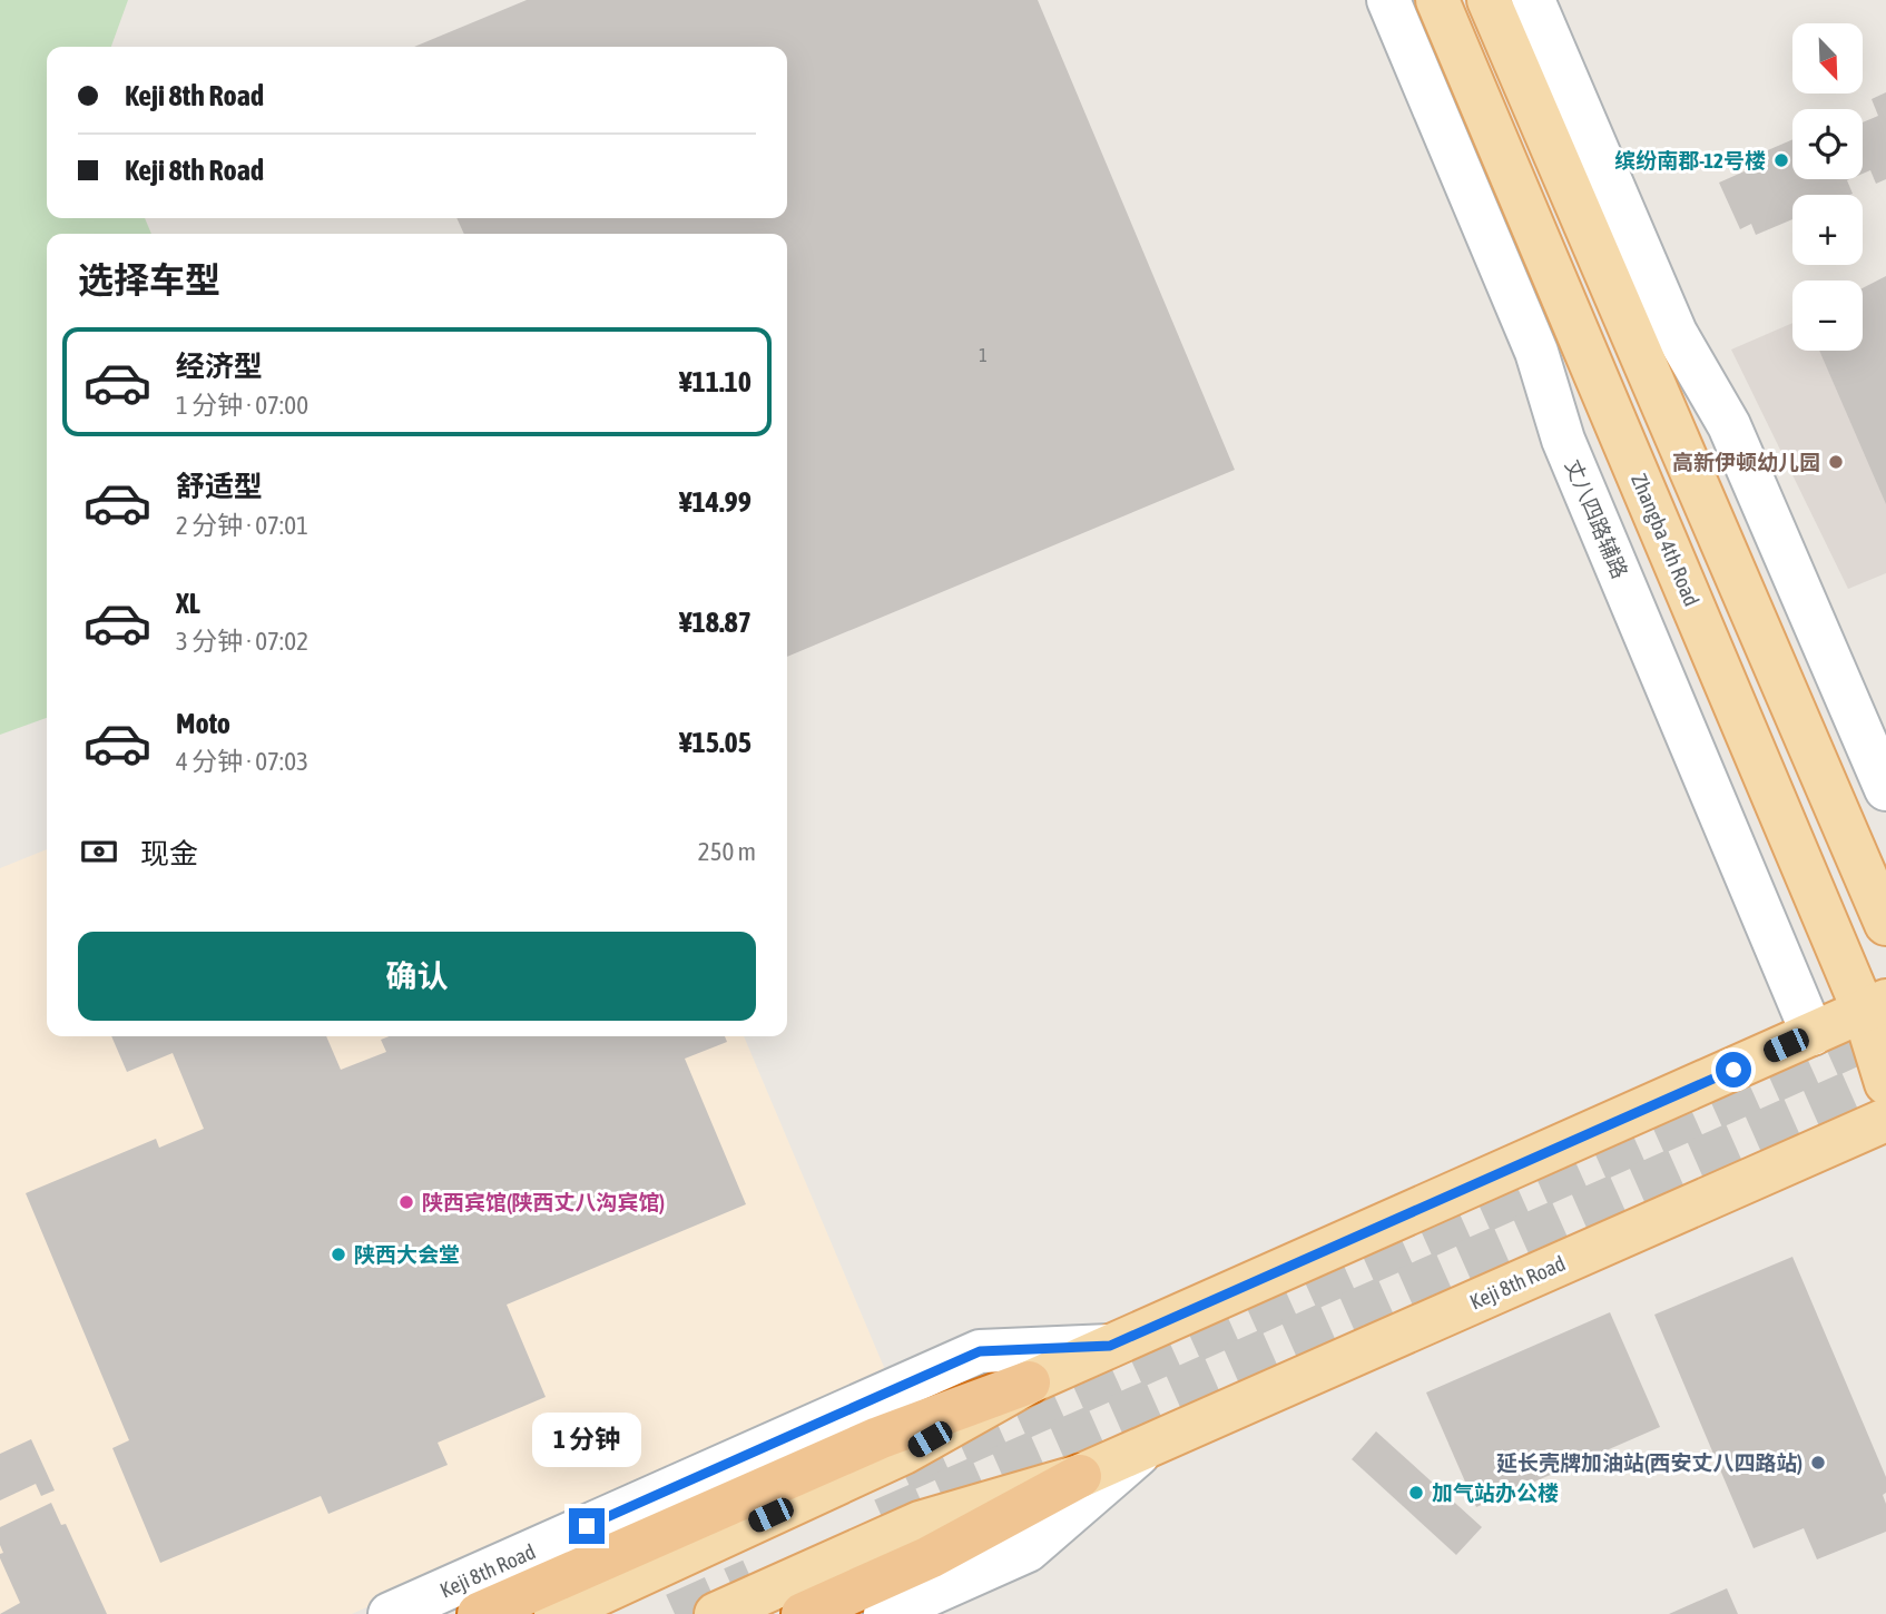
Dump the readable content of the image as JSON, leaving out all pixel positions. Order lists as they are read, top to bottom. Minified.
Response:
{"streets":{"main road":["Zhangba 4th Road","Keji 8th Road"],"street":["丈八四路辅路"]},"crossings":[["丈八四路辅路","Keji 8th Road"],["Zhangba 4th Road","Keji 8th Road"]],"places":["缤纷南郡-12号楼","高新伊顿幼儿园","陕西宾馆(陕西丈八沟宾馆)","陕西大会堂","延长壳牌加油站(西安丈八四路站)","加气站办公楼"],"house_numbers":["1"],"north":"bottom right","page":{"map_buttons":["+","−"],"banner":["Keji 8th Road","Keji 8th Road"],"heading":"选择车型","list":[{"name":"经济型","note":"1 分钟 · 07:00","value":"¥11.10"},{"name":"舒适型","note":"2 分钟 · 07:01","value":"¥14.99"},{"name":"XL","note":"3 分钟 · 07:02","value":"¥18.87"},{"name":"Moto","note":"4 分钟 · 07:03","value":"¥15.05"}],"pay":["现金","250 m"],"buttons":"确认","bubble":"1 分钟"}}
